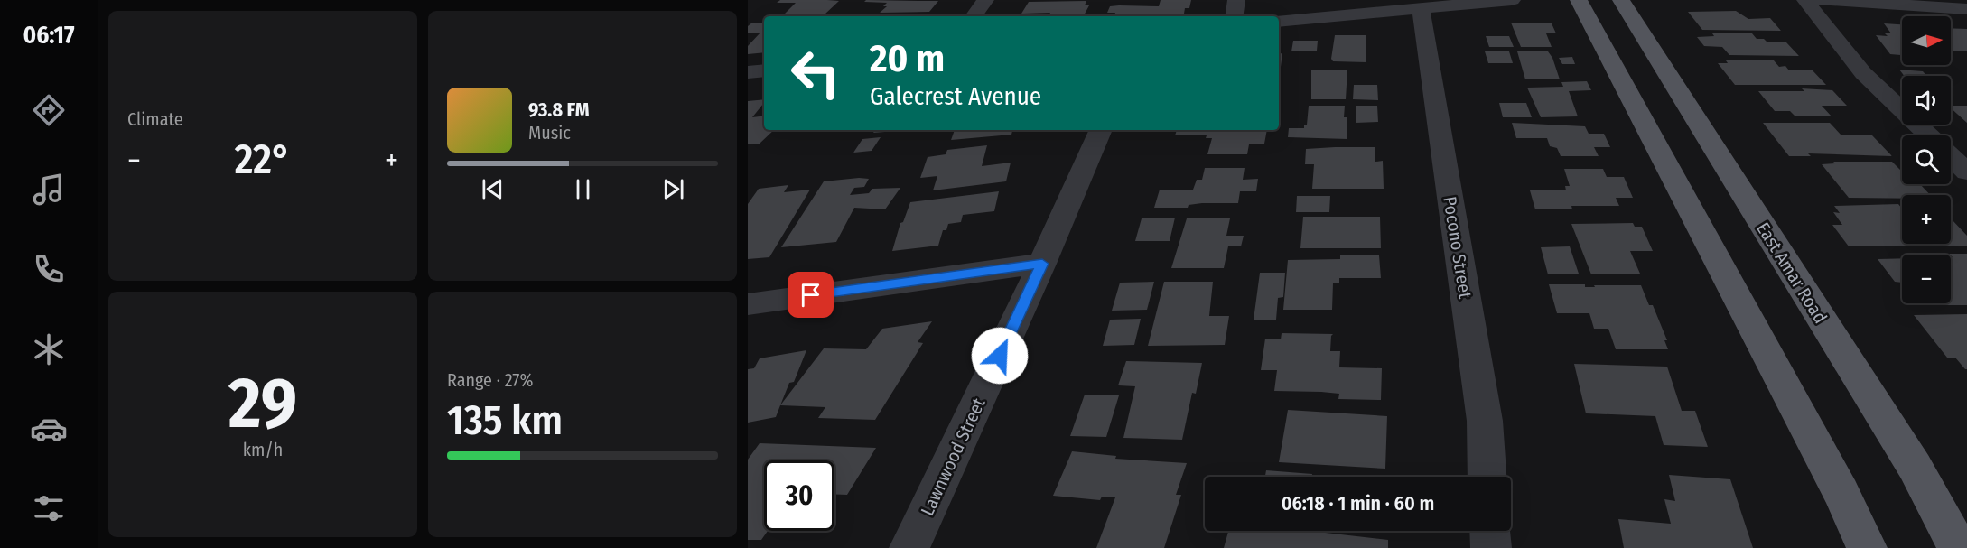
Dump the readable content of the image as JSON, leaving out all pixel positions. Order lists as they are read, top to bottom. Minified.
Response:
{"streets":{"main road":["East Amar Road"],"street":["Pocono Street","Lawnwood Street"]},"north":"right","page":{"tabs":"06:17","tile":["Climate",["29","km/h"],["Range · 27%","135 km"]],"map_buttons":["+","−"],"turn":["20 m","Galecrest Avenue"],"song":["93.8 FM","Music"],"heat":["−","22°","+"],"limit":"30","trip":"06:18 · 1 min · 60 m"}}
